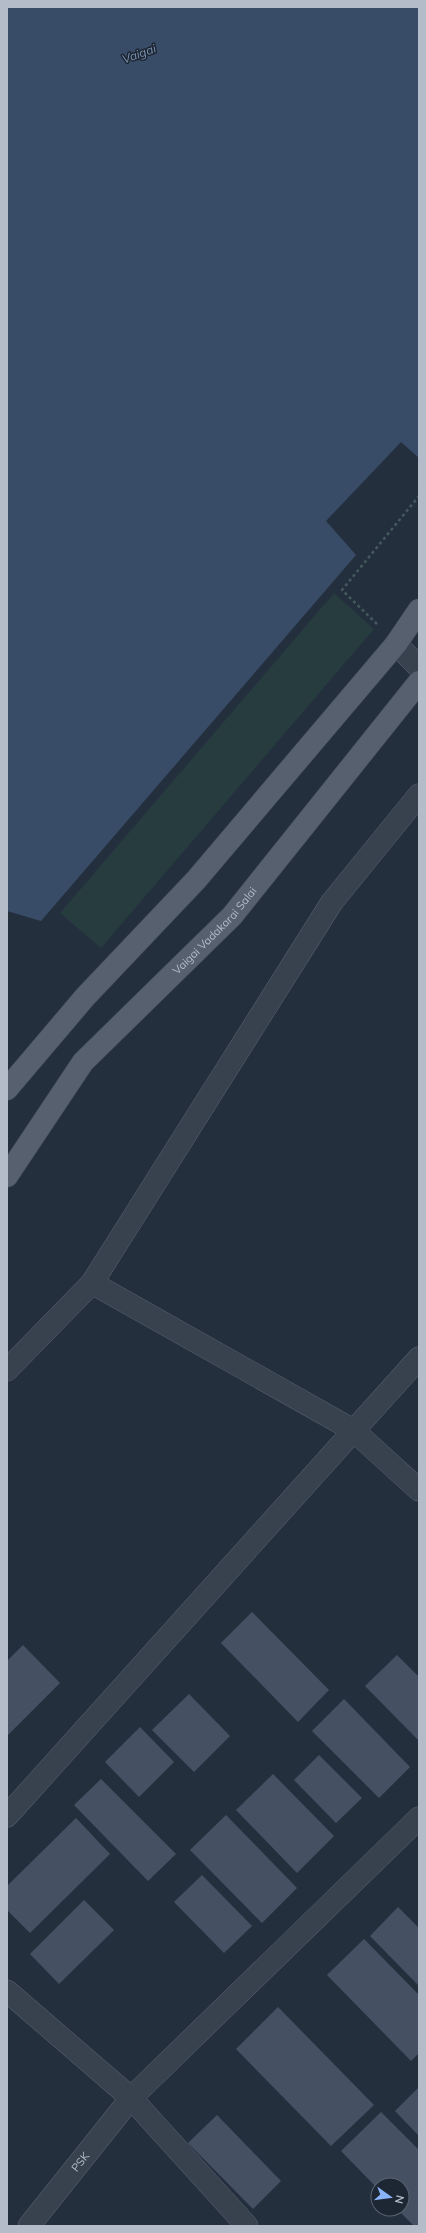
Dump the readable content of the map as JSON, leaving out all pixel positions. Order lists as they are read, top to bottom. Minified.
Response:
{"streets":{"main road":["Vaigai Vadakarai Salai"],"street":["PSK"]},"water":["Vaigai"],"north":"right"}
